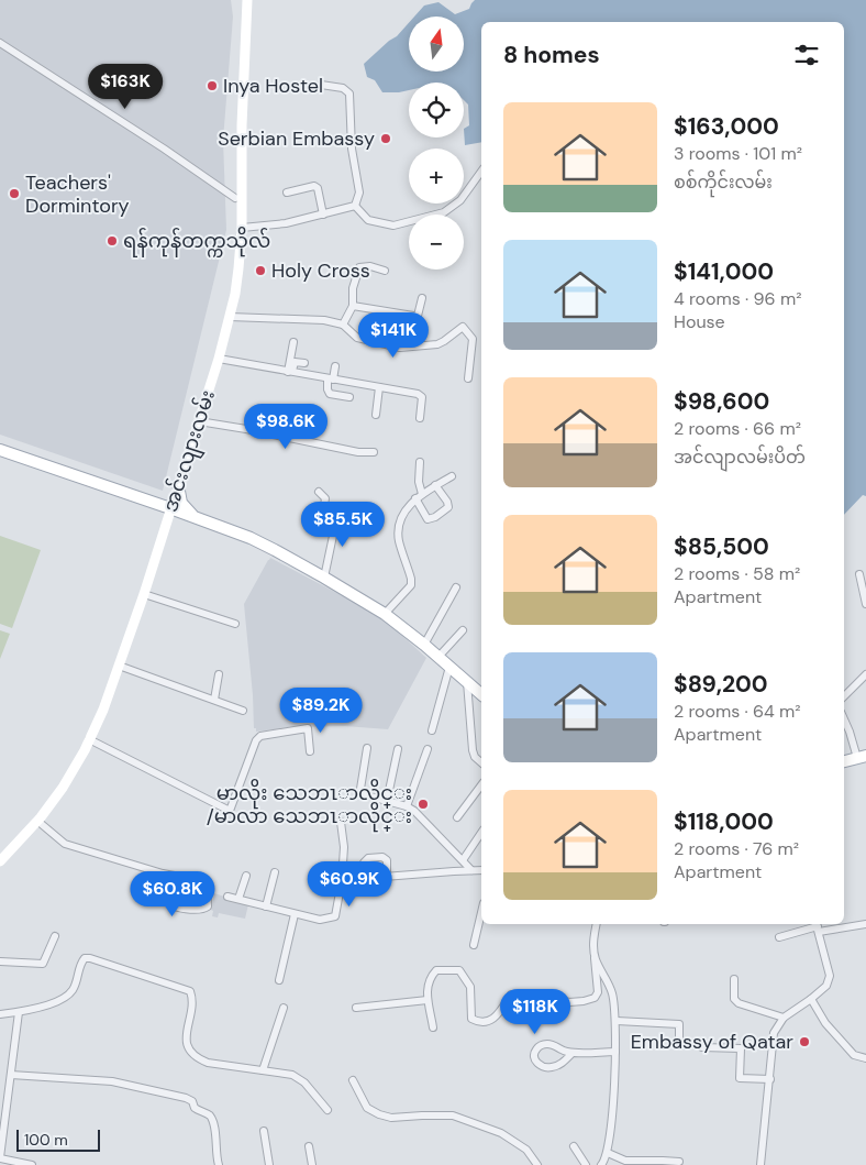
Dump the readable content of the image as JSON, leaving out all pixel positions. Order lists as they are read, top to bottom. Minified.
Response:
{"streets":{"main road":["အင်းလျားလမ်း"]},"places":["Inya Hostel","Serbian Embassy","Teachers' Dormintory","ရန်ကုန်တက္ကသိုလ်","Holy Cross","မာလိုး သေဘၤာလိုင္း /မာလာ သေဘၤာလိုင္း","Embassy of Qatar"],"scale_bar":"100 m","north":"top","page":{"map_buttons":["+","−"],"heading":"8 homes","price":["$163K","$141K","$98.6K","$85.5K","$89.2K","$60.9K","$60.8K","$118K"],"list":[{"name":"$163,000","note":"3 rooms · 101 m² · စစ်ကိုင်းလမ်း"},{"name":"$141,000","note":"4 rooms · 96 m² · House"},{"name":"$98,600","note":"2 rooms · 66 m² · အင်လျာလမ်းပိတ်"},{"name":"$85,500","note":"2 rooms · 58 m² · Apartment"},{"name":"$89,200","note":"2 rooms · 64 m² · Apartment"},{"name":"$118,000","note":"2 rooms · 76 m² · Apartment"}],"scale":"100 m"}}
